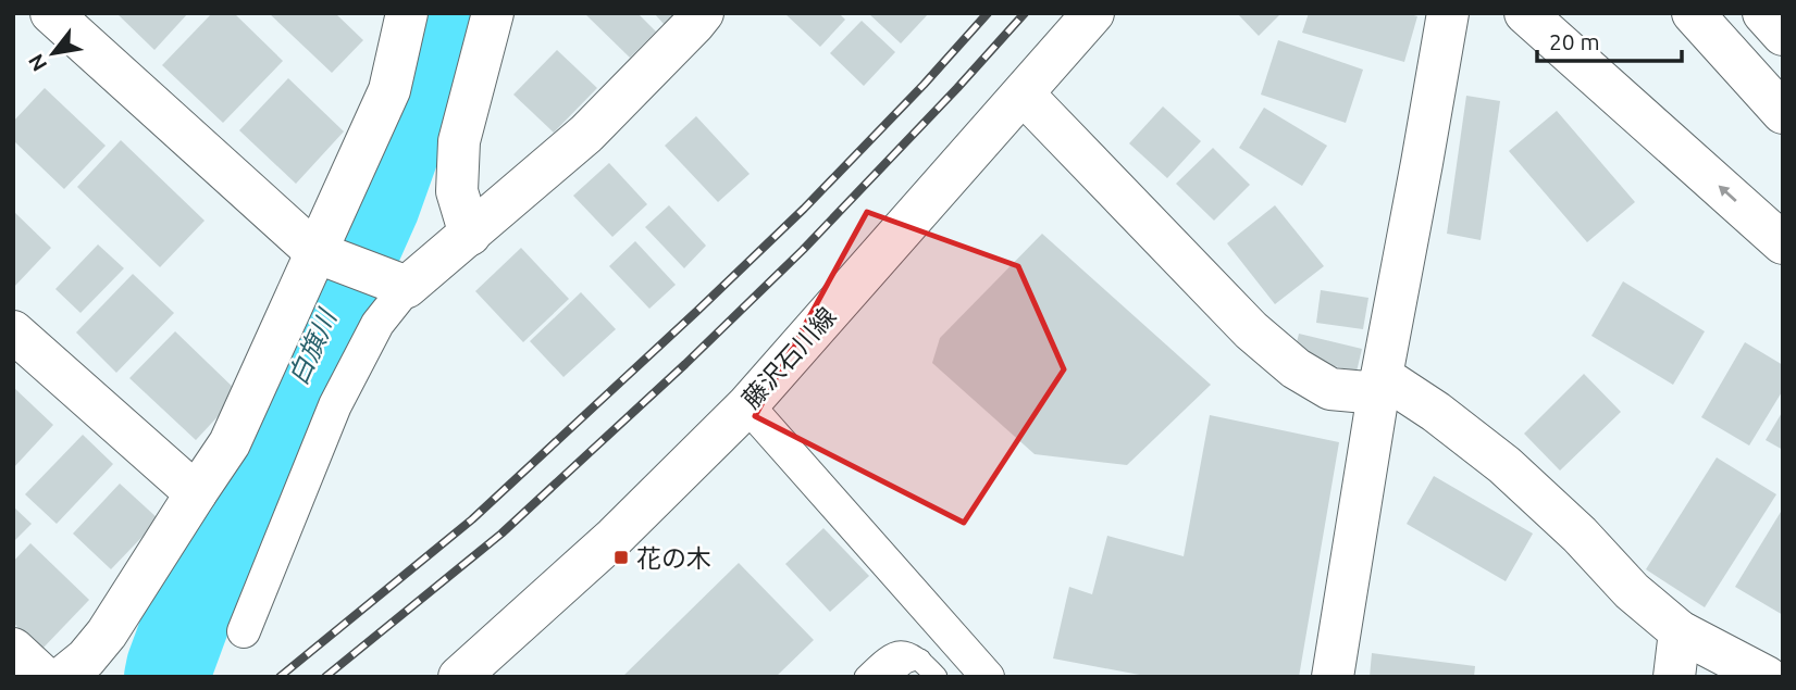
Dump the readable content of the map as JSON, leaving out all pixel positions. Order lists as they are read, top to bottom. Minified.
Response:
{"streets":{"main road":["藤沢石川線"]},"water":["白旗川"],"places":{"transit":["花の木"]},"scale_bar":"20 m","north":"bottom left"}
